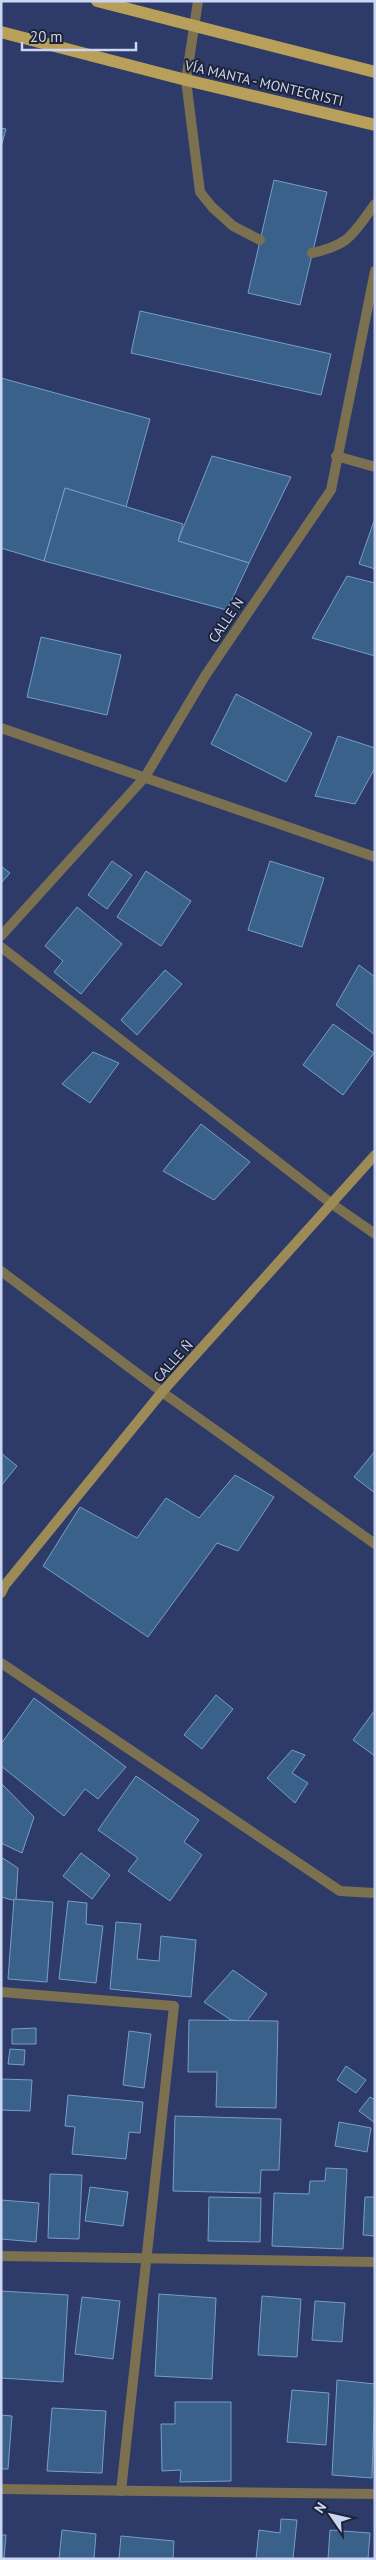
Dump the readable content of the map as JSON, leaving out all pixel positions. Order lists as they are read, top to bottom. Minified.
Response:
{"streets":{"main road":["VÍA MANTA - MONTECRISTI"],"street":["CALLE N","CALLE Ñ"]},"scale_bar":"20 m","north":"top left"}
